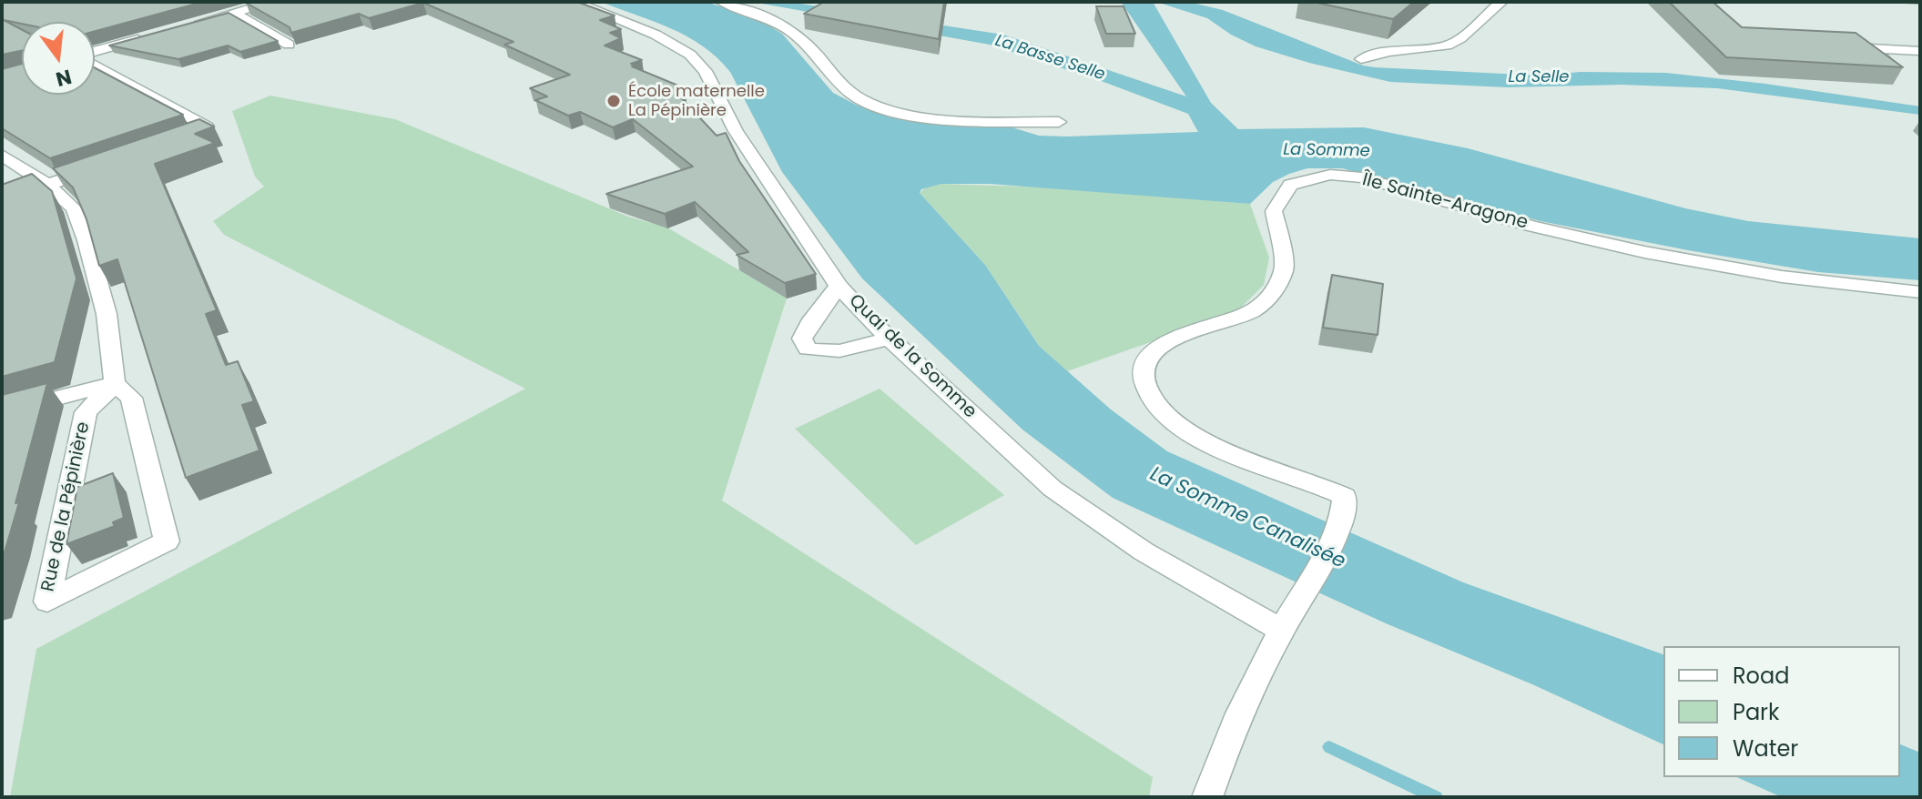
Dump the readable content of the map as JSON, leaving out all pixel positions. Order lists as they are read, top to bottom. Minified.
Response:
{"streets":{"street":["Île Sainte-Aragone","Quai de la Somme","Rue de la Pépinière"]},"crossings":[["Île Sainte-Aragone","Quai de la Somme"]],"water":["La Basse Selle","La Selle","La Somme","La Somme Canalisée"],"places":["École maternelle La Pépinière"],"legend":["Road","Park","Water"],"north":"bottom"}
